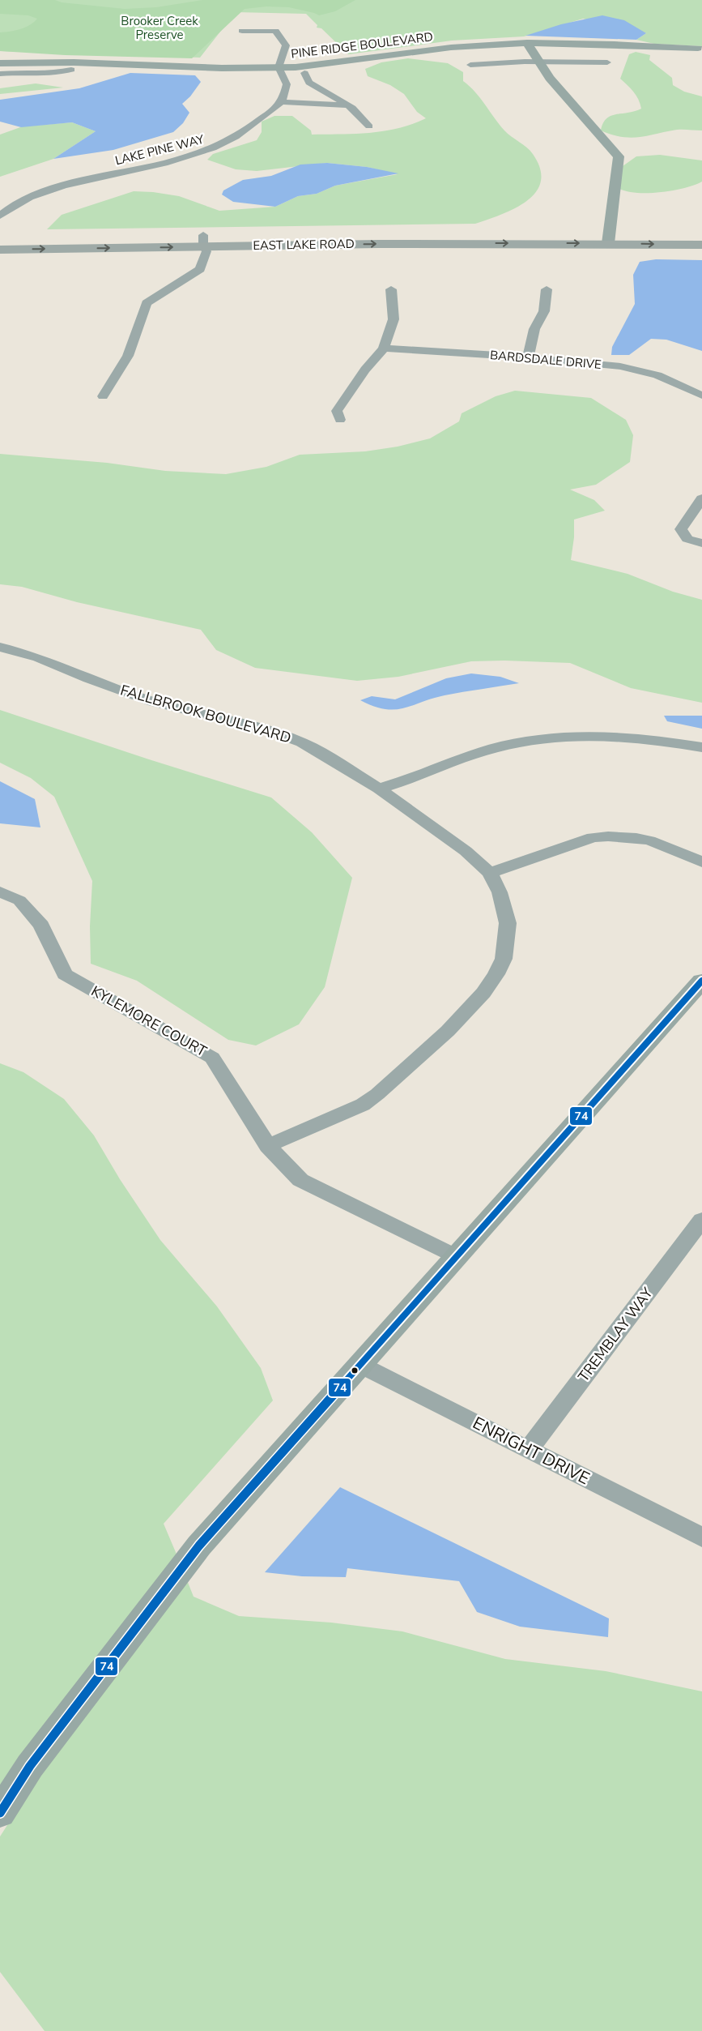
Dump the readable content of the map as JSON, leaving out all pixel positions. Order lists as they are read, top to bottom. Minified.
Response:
{"streets":{"main road":["EAST LAKE ROAD"],"street":["PINE RIDGE BOULEVARD","LAKE PINE WAY","BARDSDALE DRIVE","FALLBROOK BOULEVARD","KYLEMORE COURT","TREMBLAY WAY","ENRIGHT DRIVE"]},"crossings":[["FALLBROOK BOULEVARD","KYLEMORE COURT"],["TREMBLAY WAY","ENRIGHT DRIVE"]],"parks":["Brooker Creek Preserve"],"lines":["transit line 74"]}
